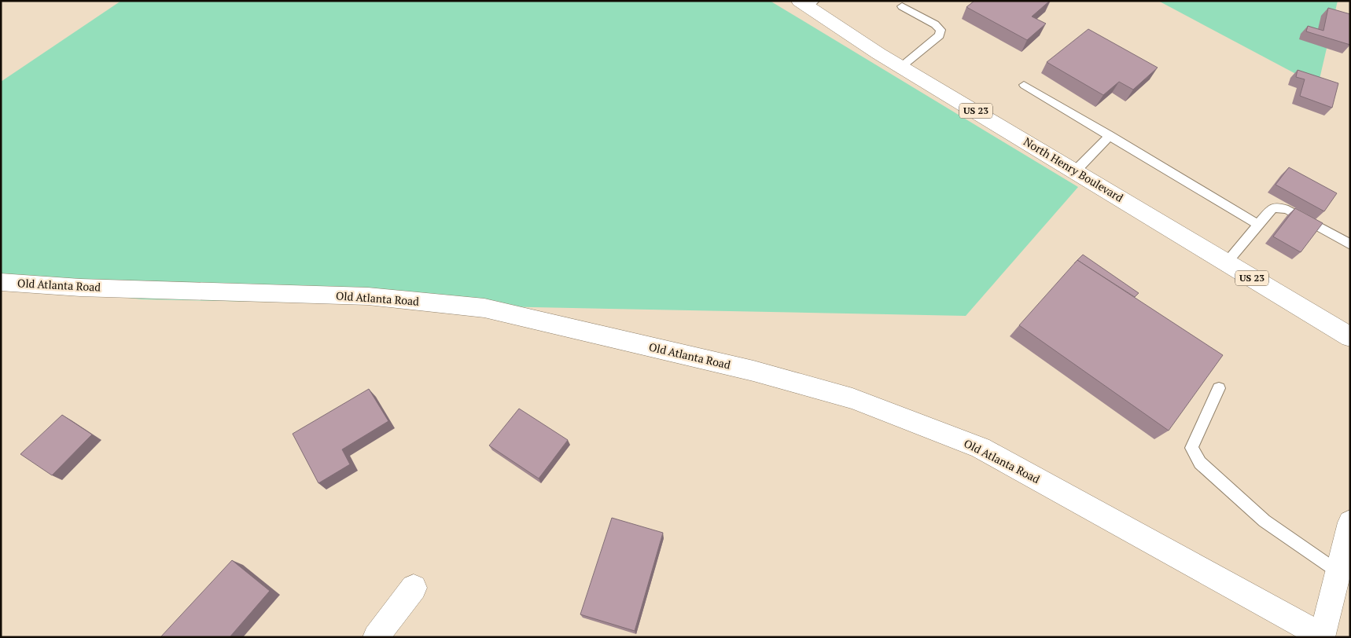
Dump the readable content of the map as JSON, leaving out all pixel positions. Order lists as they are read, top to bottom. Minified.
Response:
{"streets":{"main road":["US 23","North Henry Boulevard","Old Atlanta Road"]}}
